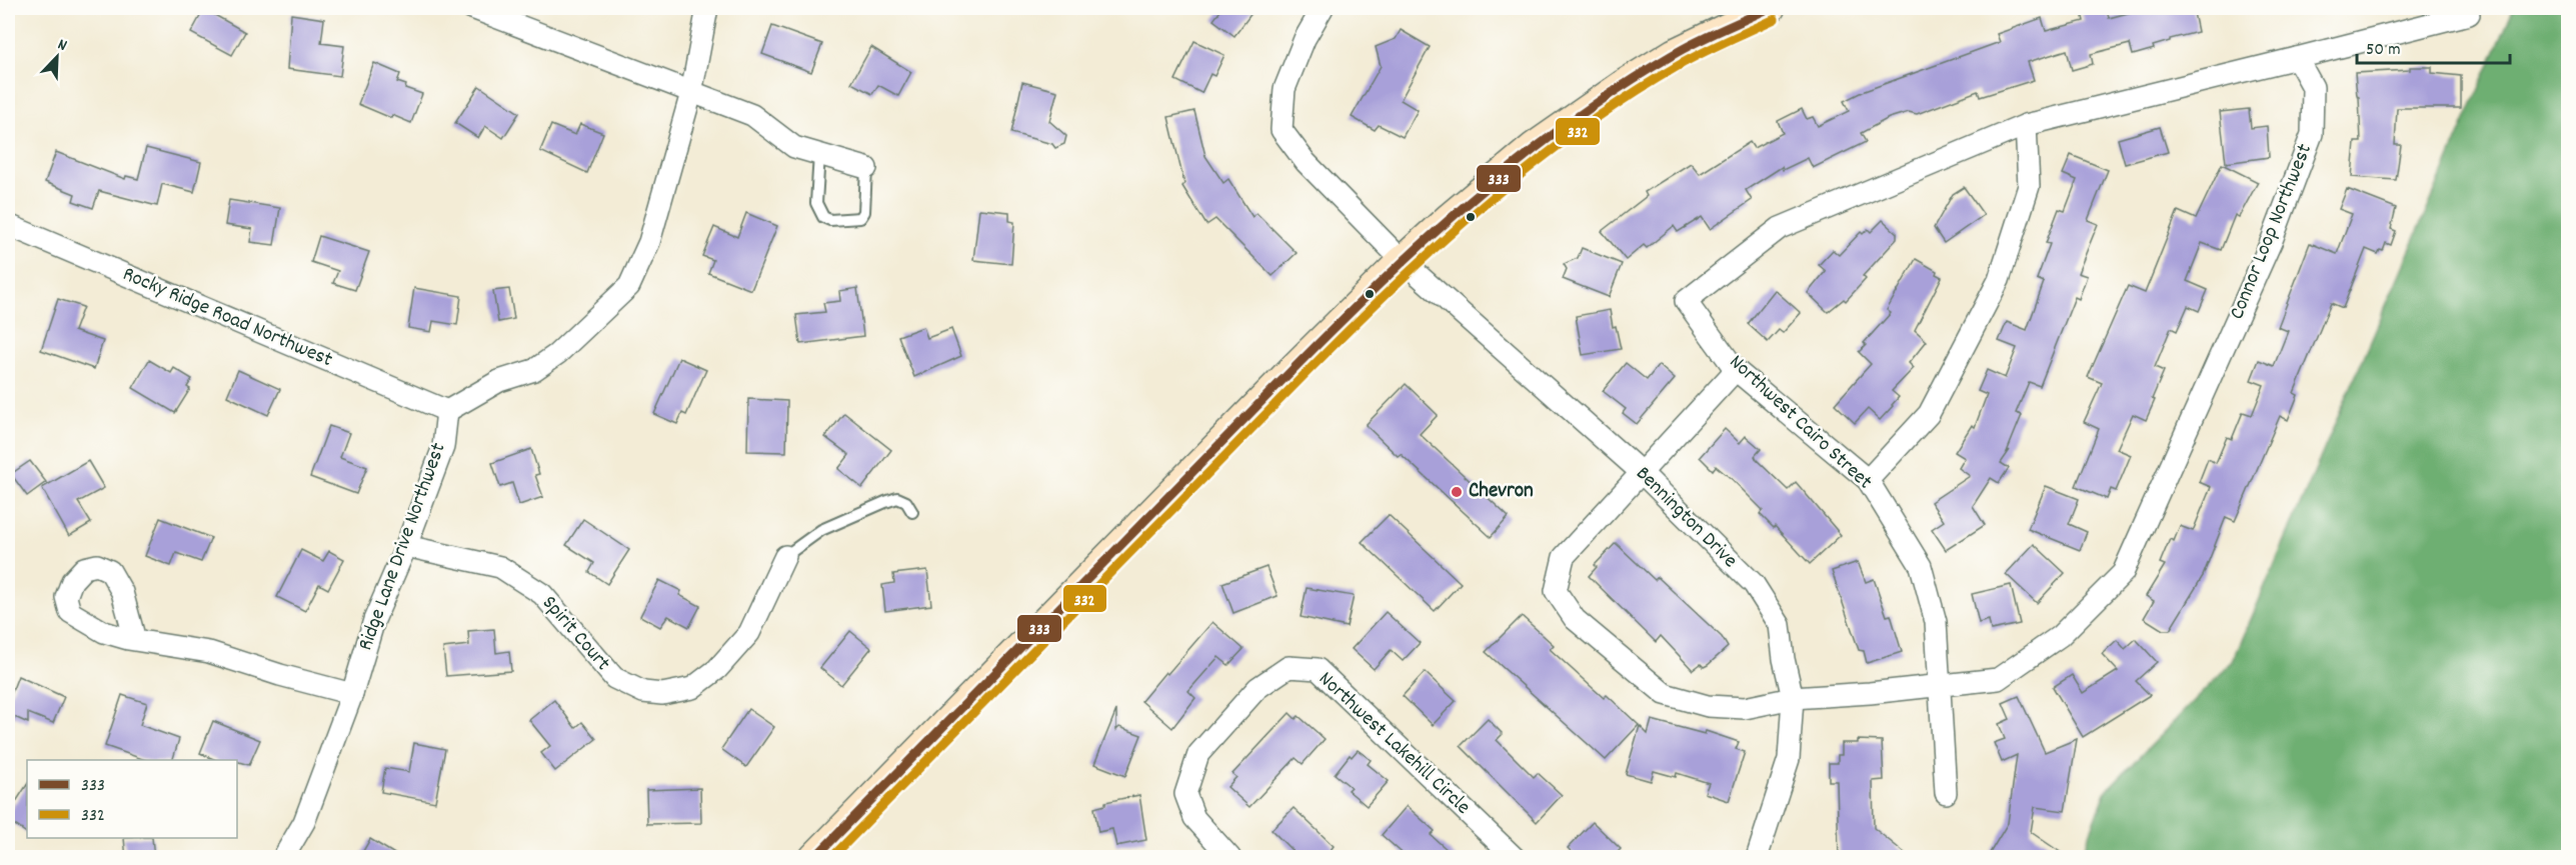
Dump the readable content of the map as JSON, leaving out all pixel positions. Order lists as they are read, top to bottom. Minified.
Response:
{"streets":{"street":["Connor Loop Northwest","Rocky Ridge Road Northwest","Northwest Cairo Street","Bennington Drive","Ridge Lane Drive Northwest","Spirit Court","Northwest Lakehill Circle"]},"crossings":[["Connor Loop Northwest","Northwest Cairo Street"],["Connor Loop Northwest","Bennington Drive"],["Rocky Ridge Road Northwest","Ridge Lane Drive Northwest"],["Ridge Lane Drive Northwest","Spirit Court"]],"places":["Chevron"],"lines":["transit line 333","transit line 332"],"legend":["333","332"],"scale_bar":"50 m","north":"top right"}
